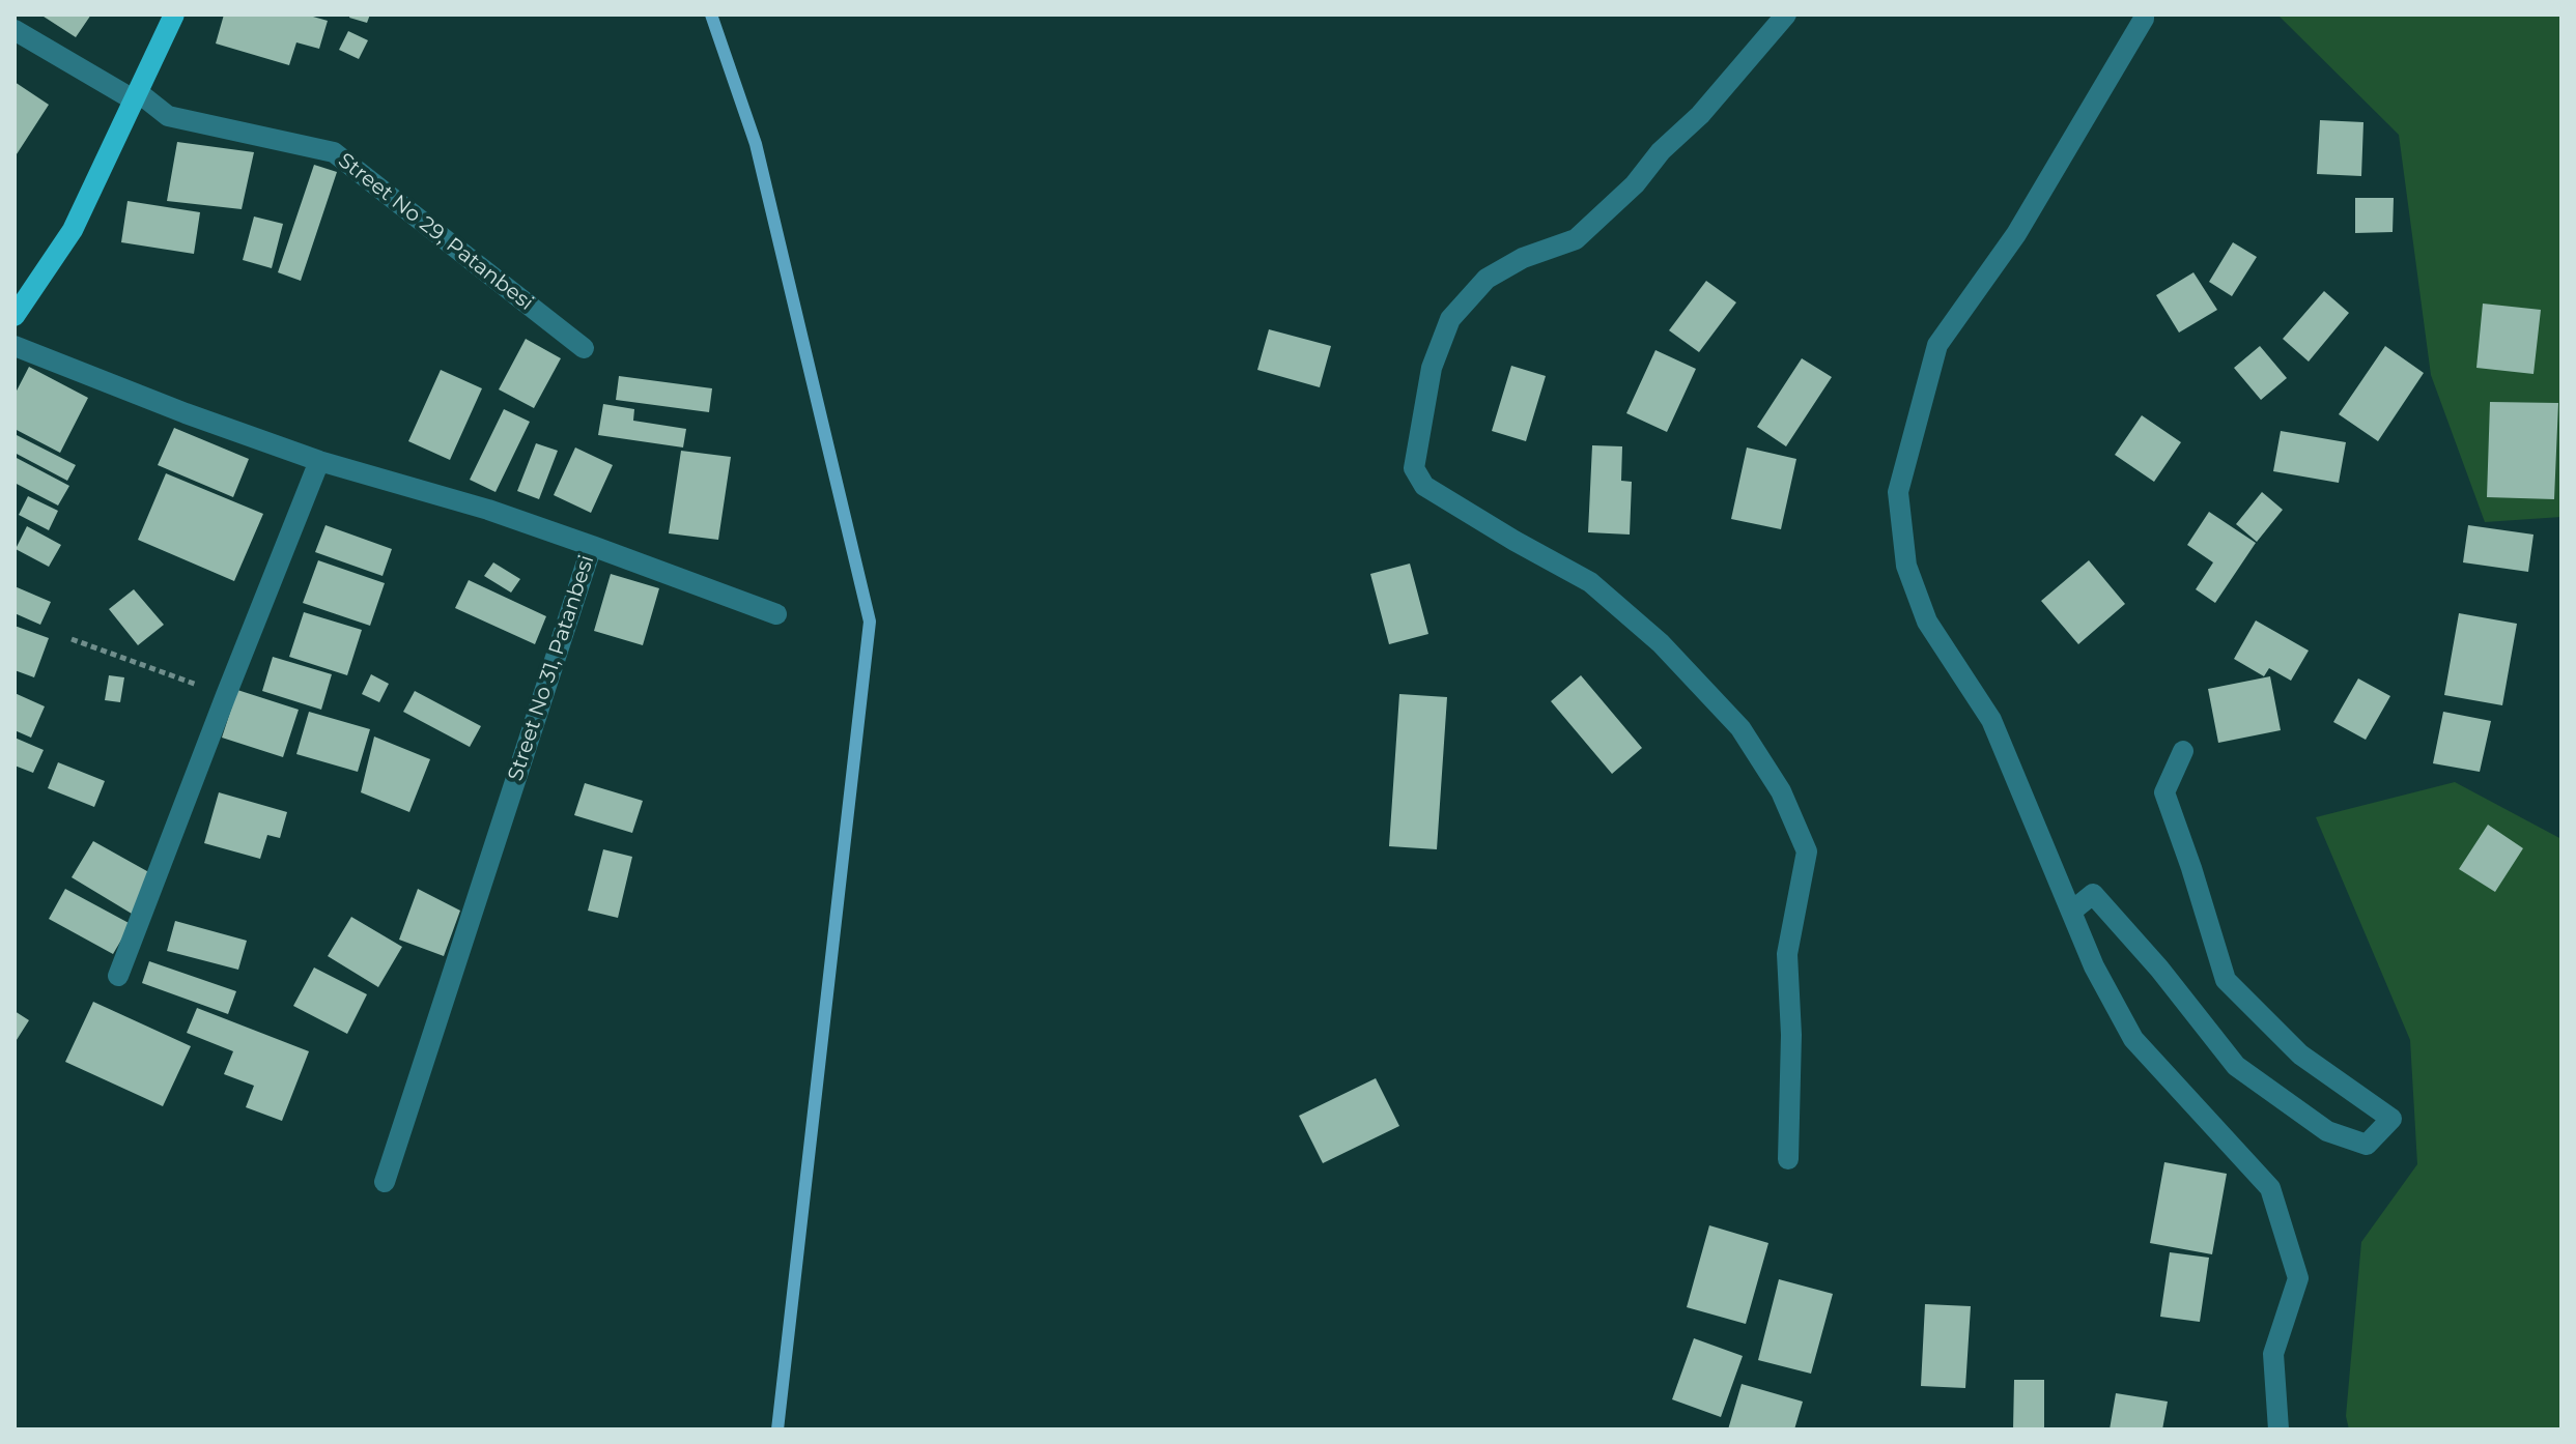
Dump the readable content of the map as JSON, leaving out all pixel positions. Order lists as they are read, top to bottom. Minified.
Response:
{"streets":{"street":["Street No 29, Patanbesi","Street No 31, Patanbesi"]}}
